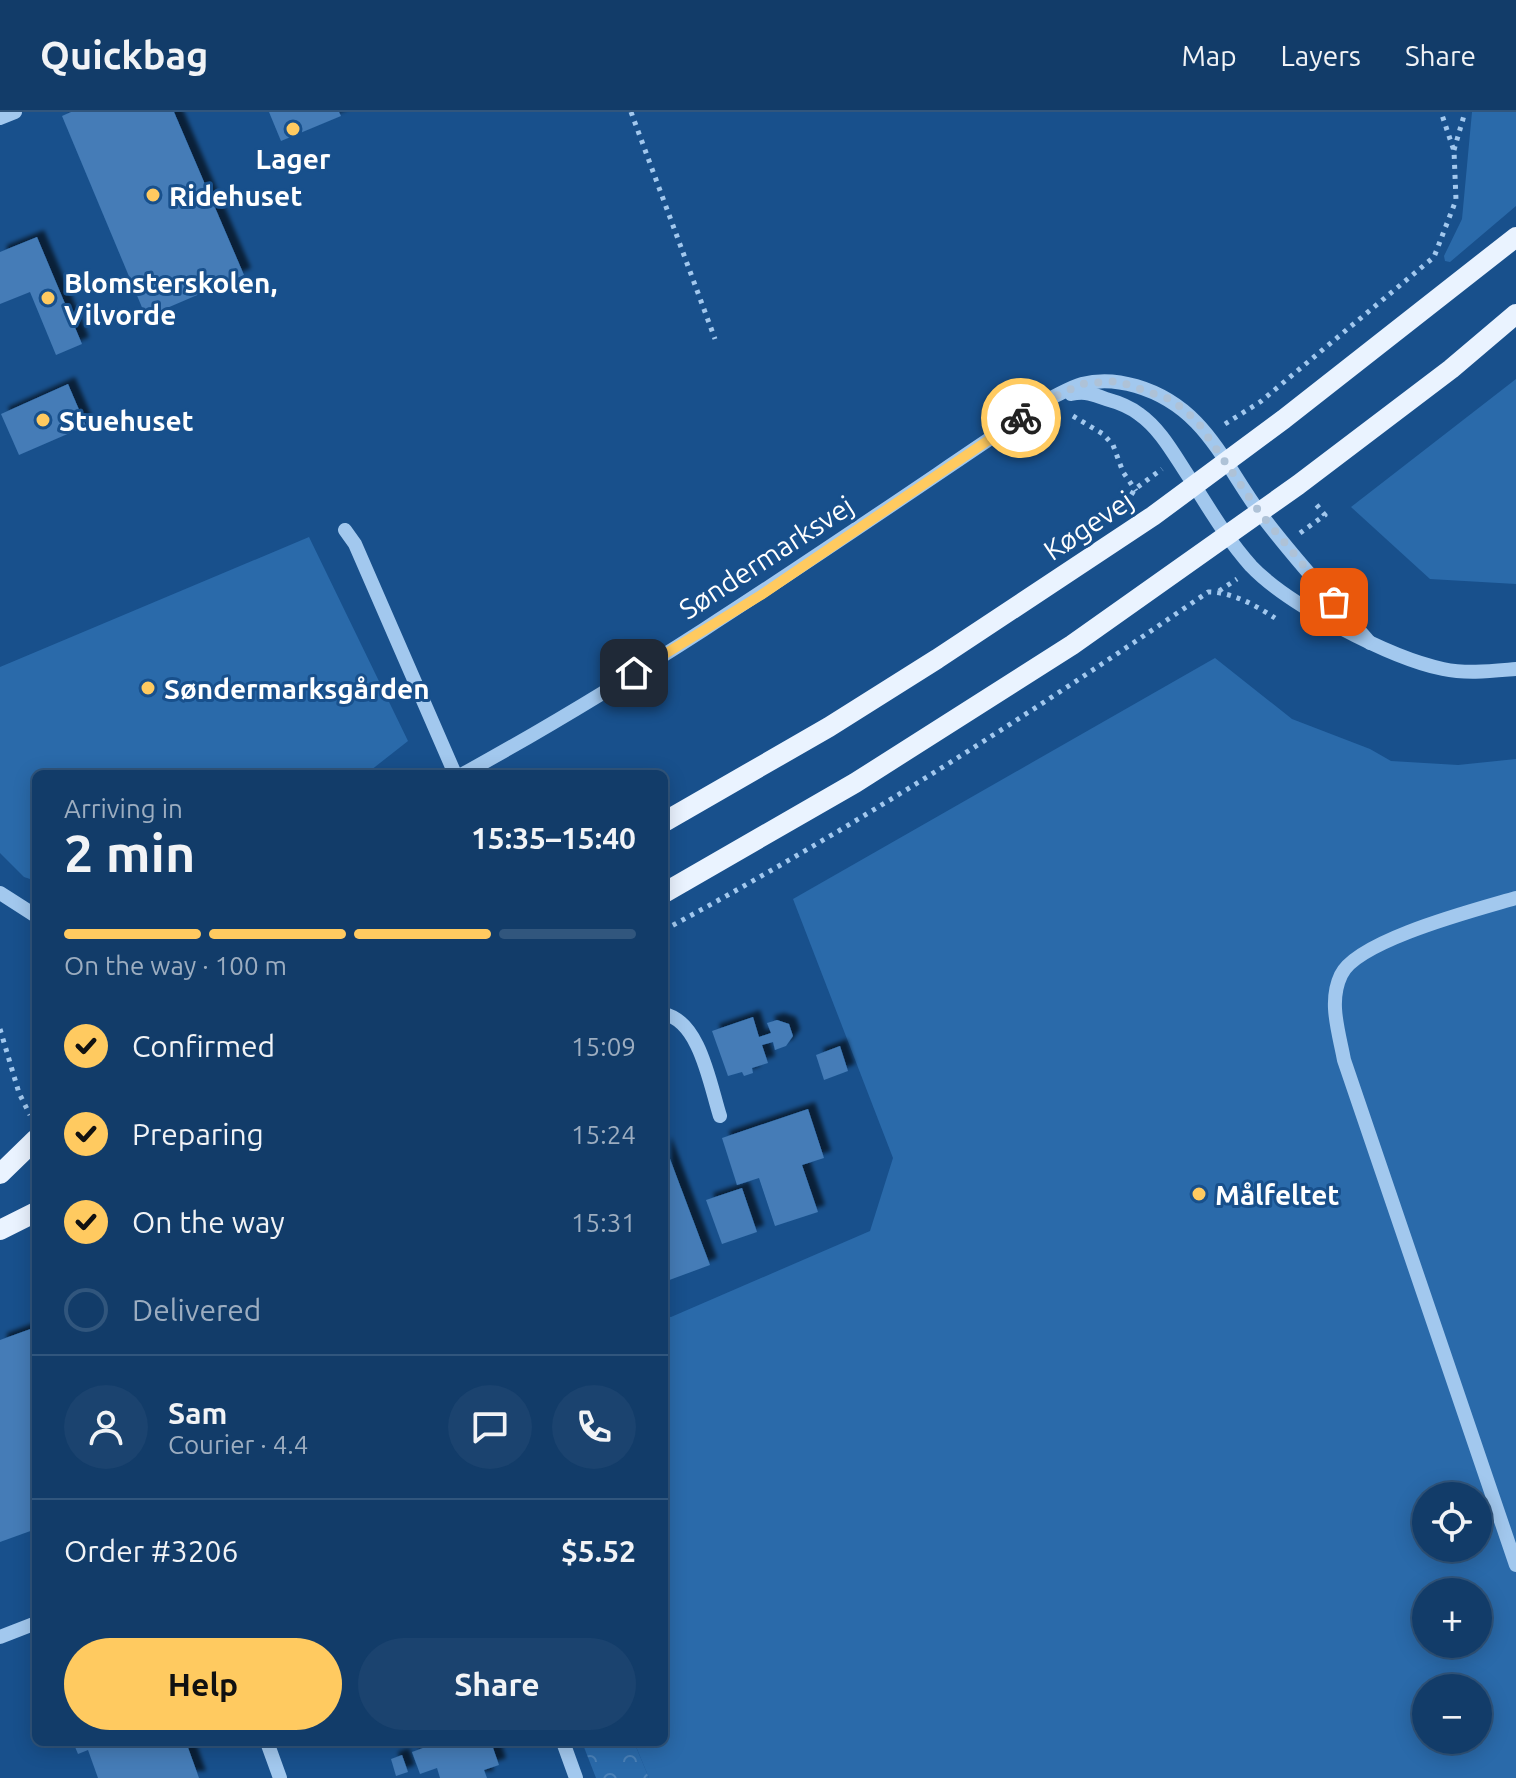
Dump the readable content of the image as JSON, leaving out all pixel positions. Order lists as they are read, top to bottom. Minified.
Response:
{"streets":{"main road":["Køgevej"],"street":["Søndermarksvej"]},"crossings":[["Køgevej","Søndermarksvej"]],"places":["Lager","Ridehuset","Blomsterskolen, Vilvorde","Stuehuset","Søndermarksgården","Målfeltet"],"page":{"header":"Quickbag","nav":["Map","Layers","Share"],"heading":["2 min","Arriving in","15:35–15:40"],"panel":["Sam","Courier · 4.4","Order #3206","$5.52"],"bar":"On the way · 100 m","list":[["Confirmed","15:09"],["Preparing","15:24"],["On the way","15:31"],"Delivered"],"map_buttons":["+","−"],"buttons":["Help","Share"]}}
